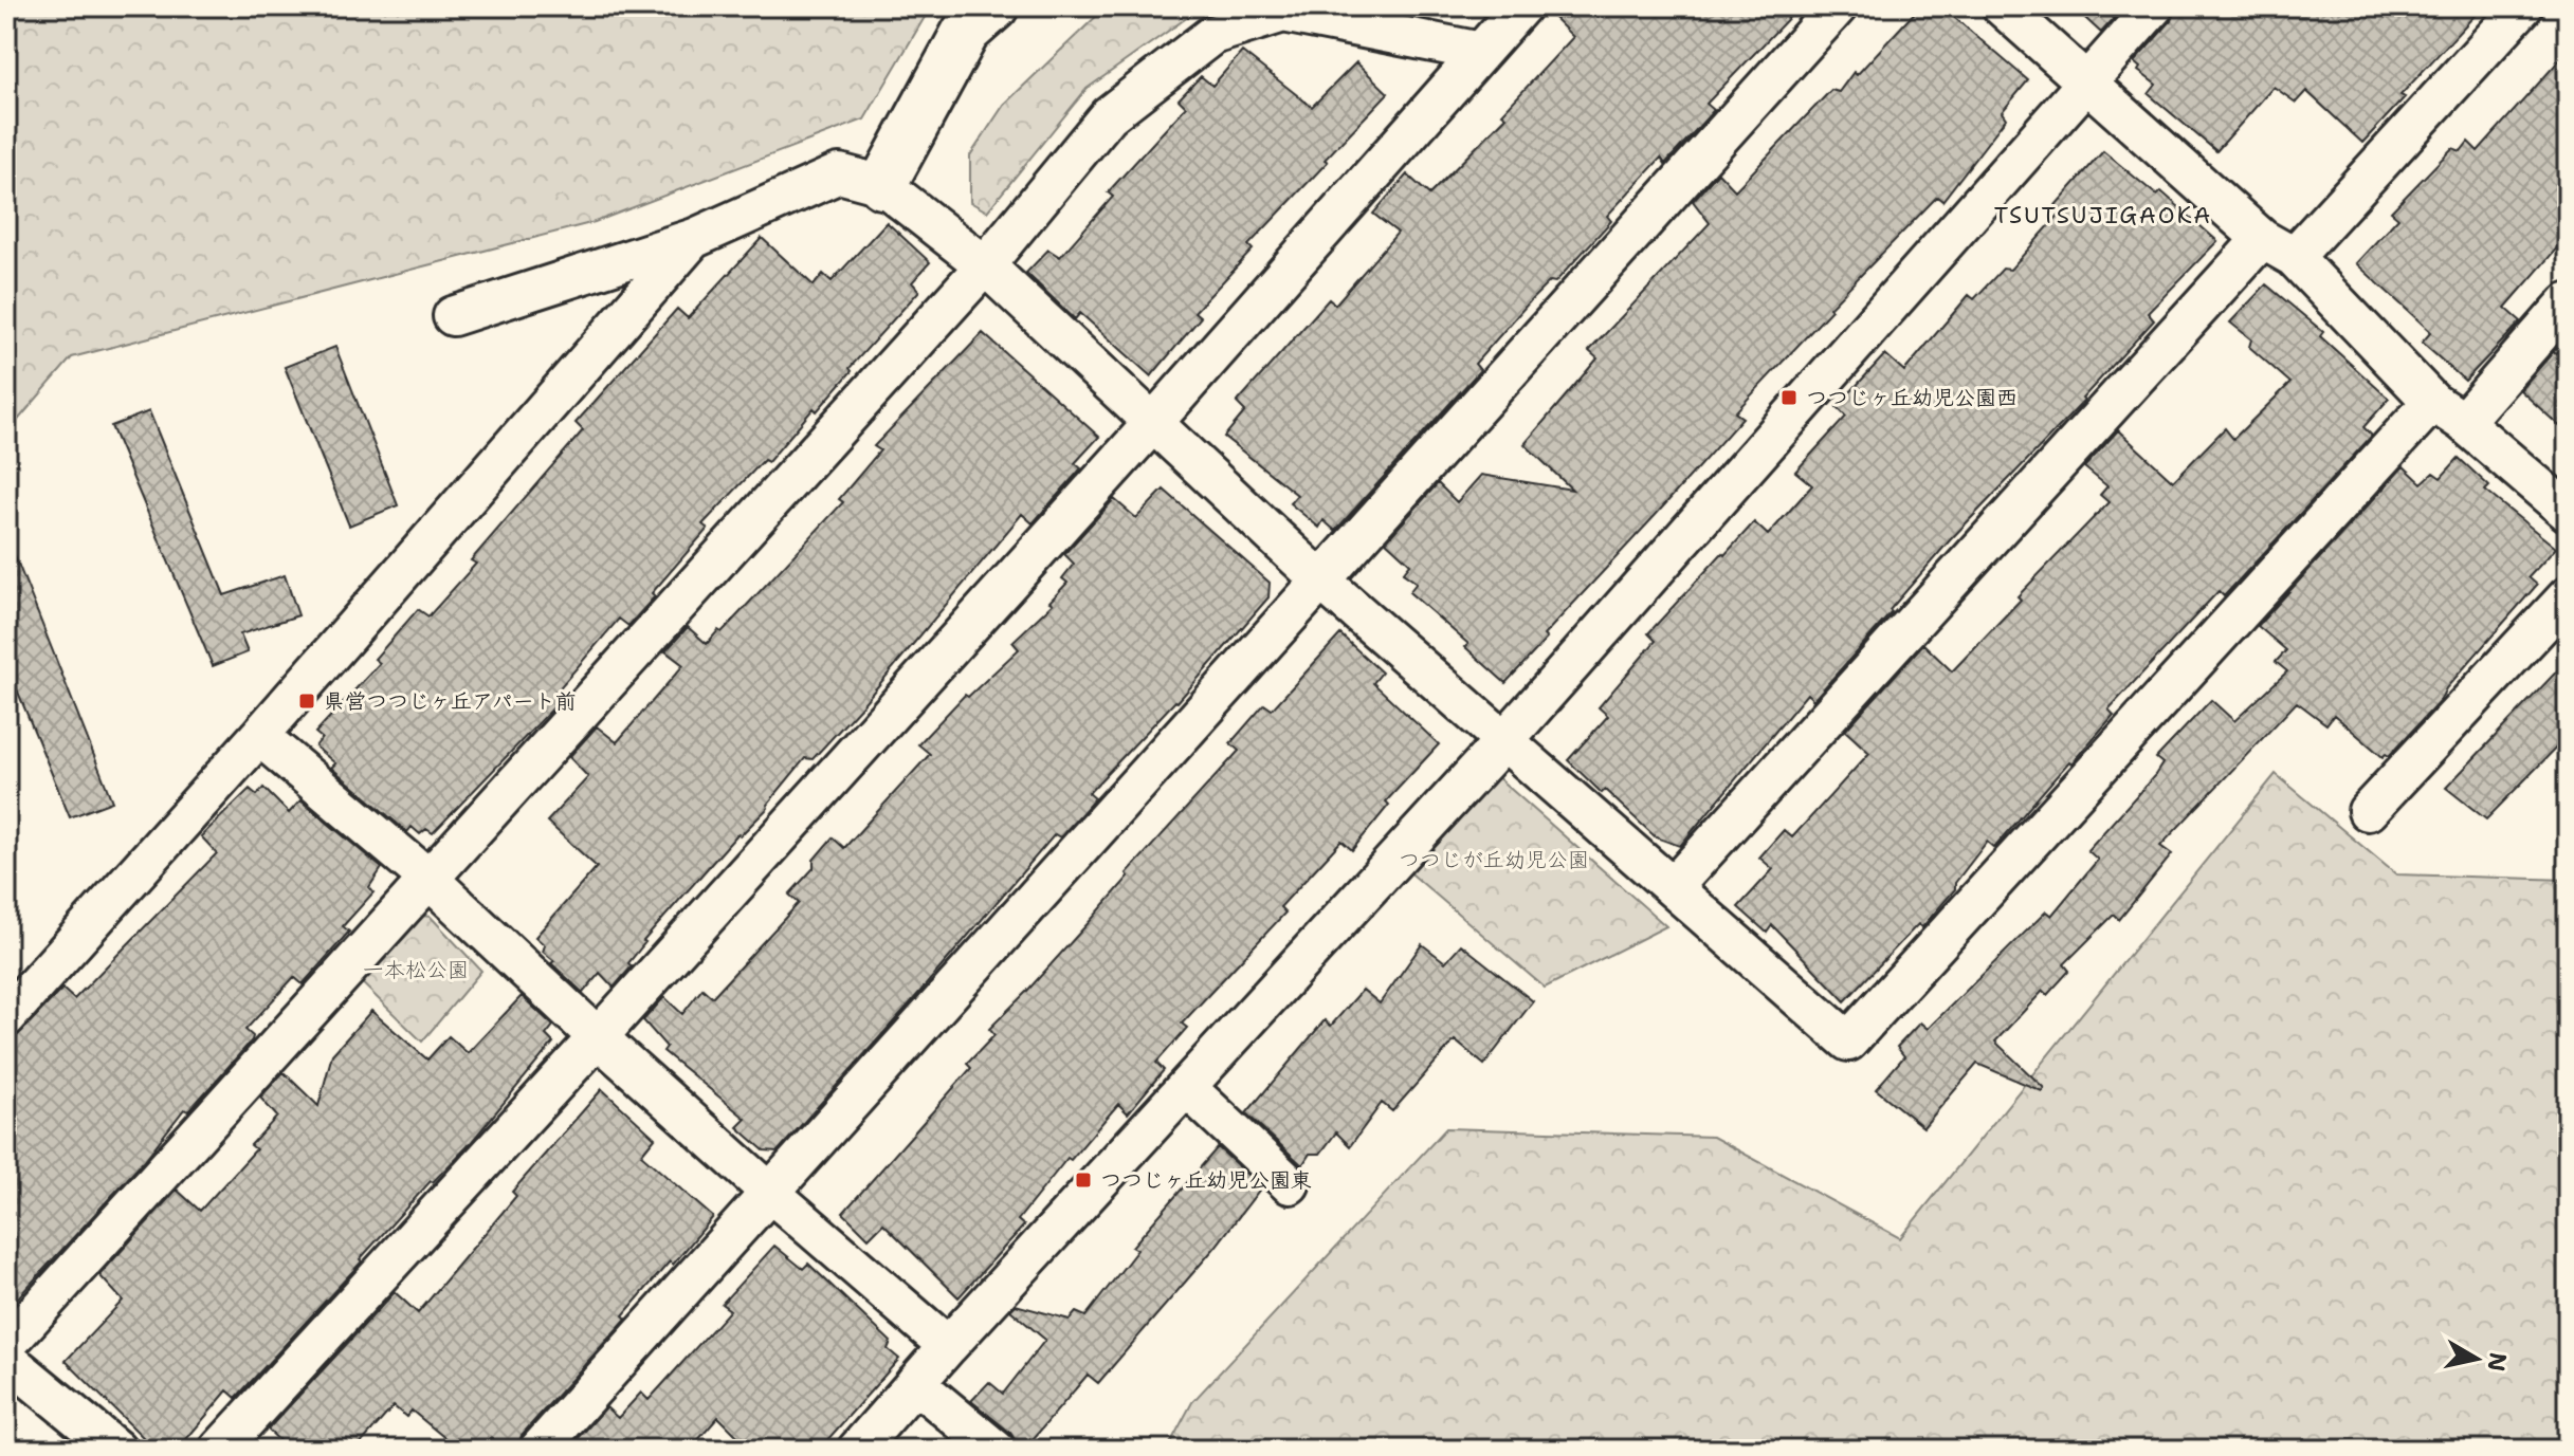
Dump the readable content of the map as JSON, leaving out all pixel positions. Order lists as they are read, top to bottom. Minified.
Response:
{"districts":["TSUTSUJIGAOKA"],"parks":["つつじが丘幼児公園","一本松公園"],"places":{"transit":["つつじヶ丘幼児公園西","県営つつじヶ丘アパート前","つつじヶ丘幼児公園東"]},"north":"right"}
